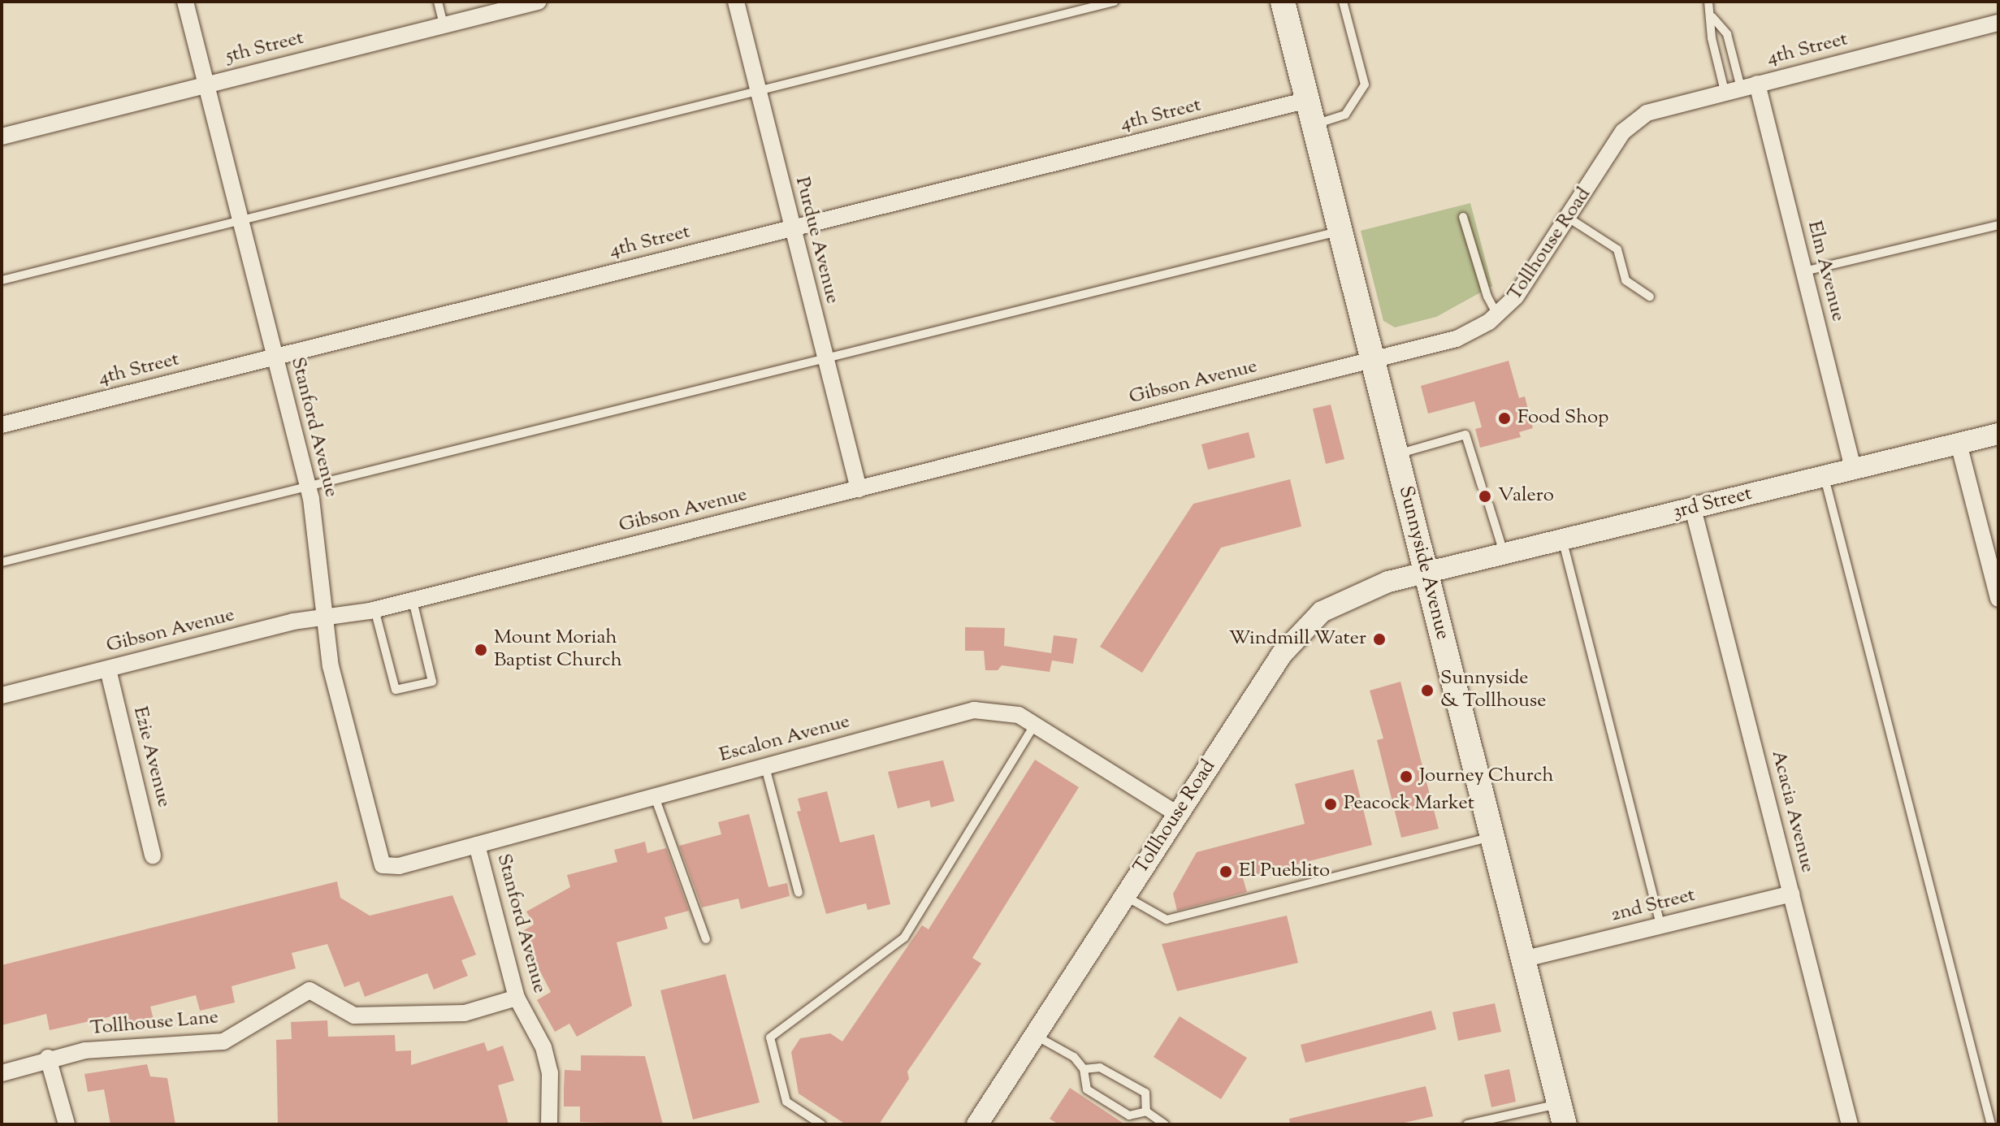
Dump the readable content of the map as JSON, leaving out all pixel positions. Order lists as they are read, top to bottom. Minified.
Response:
{"streets":{"main road":["Sunnyside Avenue"],"street":["5th Street","4th Street","Purdue Avenue","Tollhouse Road","Elm Avenue","Gibson Avenue","Stanford Avenue","3rd Street","Escalon Avenue","Ezie Avenue","Acacia Avenue","2nd Street","Tollhouse Lane"]},"crossings":[["5th Street","Stanford Avenue"],["4th Street","Purdue Avenue"],["4th Street","Tollhouse Road"],["4th Street","Elm Avenue"],["4th Street","Stanford Avenue"],["4th Street","Sunnyside Avenue"],["Purdue Avenue","Gibson Avenue"],["Tollhouse Road","Gibson Avenue"],["Tollhouse Road","3rd Street"],["Tollhouse Road","Sunnyside Avenue"],["Tollhouse Road","Escalon Avenue"],["Elm Avenue","3rd Street"],["Gibson Avenue","Stanford Avenue"],["Gibson Avenue","Sunnyside Avenue"],["Gibson Avenue","Ezie Avenue"],["Stanford Avenue","Escalon Avenue"],["Stanford Avenue","Tollhouse Lane"],["3rd Street","Sunnyside Avenue"],["3rd Street","Acacia Avenue"],["Sunnyside Avenue","2nd Street"],["Acacia Avenue","2nd Street"]],"places":["Food Shop","Valero","Windmill Water","Mount Moriah Baptist Church","Sunnyside & Tollhouse","Journey Church","Peacock Market","El Pueblito"]}
